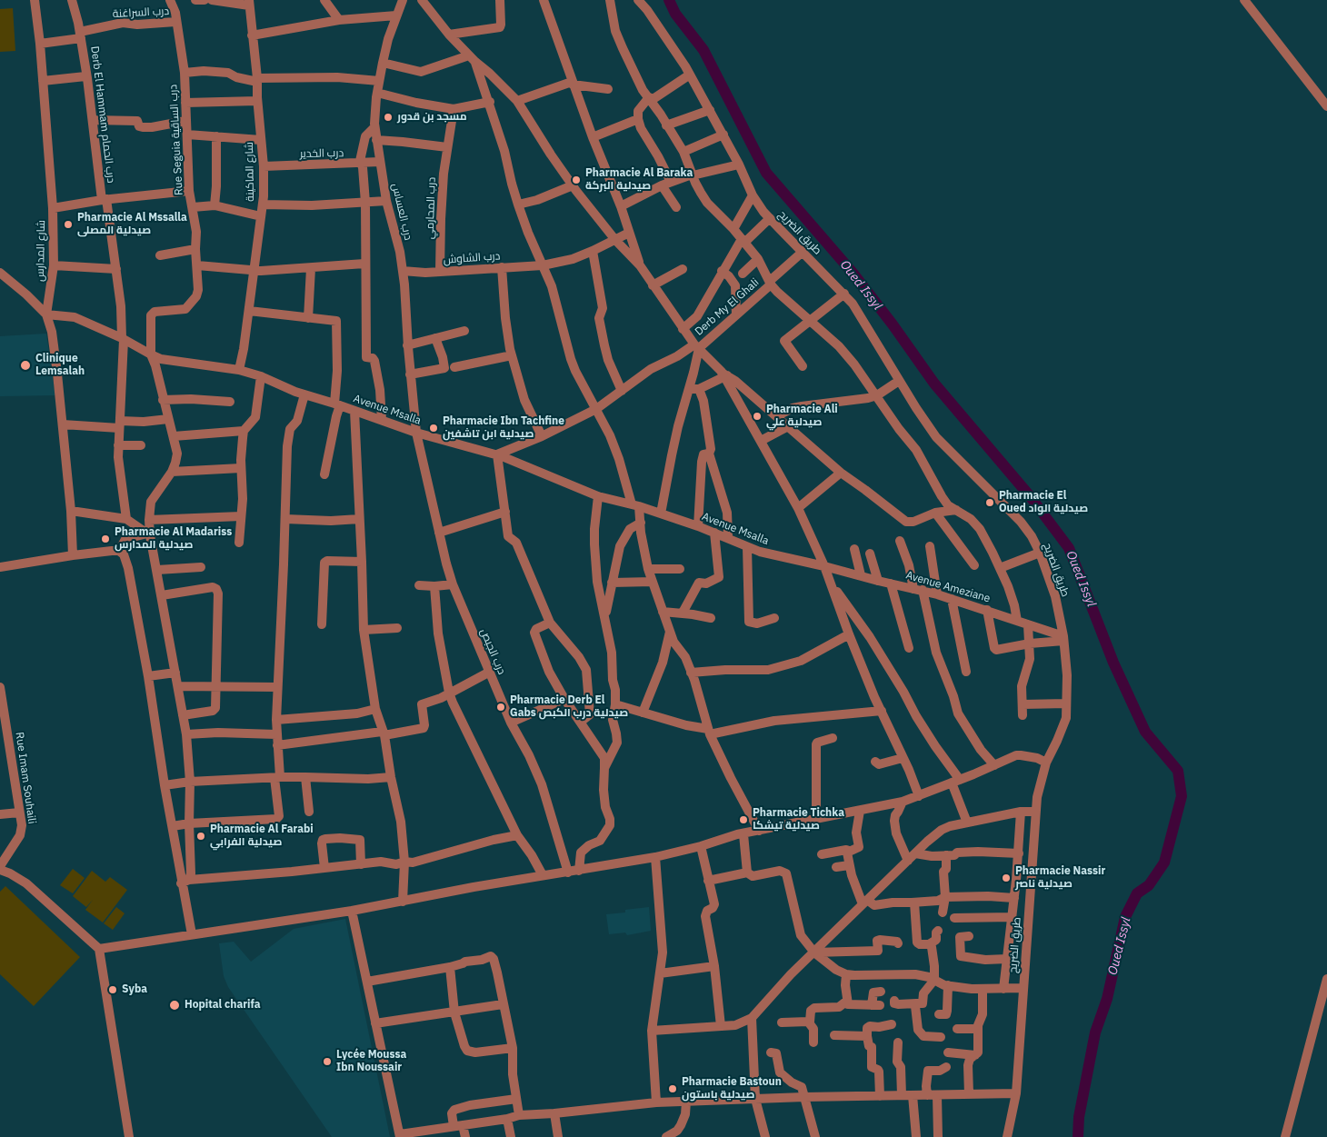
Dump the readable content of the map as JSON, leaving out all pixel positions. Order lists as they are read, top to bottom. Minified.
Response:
{"streets":{"street":["درب السراغنة","Derb El Hammam درب الحمام","Rue Seguia درب الساقية","درب الخدير","شارع الماكينة","درب المحارمي","درب العساس","طريق الضريح","شارع المدارس","درب الشاوش","Derb My El Ghali","Avenue Msalla","Avenue Ameziane","درب الجبص","Rue Imam Souhaili"]},"crossings":[["درب السراغنة","Derb El Hammam درب الحمام"],["درب السراغنة","Rue Seguia درب الساقية"],["درب السراغنة","شارع المدارس"],["Derb El Hammam درب الحمام","Avenue Msalla"],["Rue Seguia درب الساقية","Avenue Msalla"],["درب الخدير","شارع الماكينة"],["درب الخدير","درب العساس"],["شارع الماكينة","Avenue Msalla"],["درب المحارمي","درب الشاوش"],["درب العساس","درب الشاوش"],["درب العساس","Avenue Msalla"],["درب العساس","درب الجبص"],["طريق الضريح","Derb My El Ghali"],["طريق الضريح","Avenue Ameziane"],["شارع المدارس","Avenue Msalla"],["Derb My El Ghali","Avenue Msalla"],["Avenue Msalla","Avenue Ameziane"],["Avenue Msalla","درب الجبص"]],"water":["Oued Issyl"],"places":["مسجد بن قدور","Pharmacie Al Baraka صيدلية البركة","Pharmacie Al Mssalla صيدلية المصلى","Clinique Lemsalah","Pharmacie Ali صيدلية علي","Pharmacie Ibn Tachfine صيدلية ابن تاشفين","Pharmacie El Oued صيدلية الواد","Pharmacie Al Madariss صيدلية المدارس","Pharmacie Derb El Gabs صيدلية درب الكبص","Pharmacie Tichka صيدلية تيشكا","Pharmacie Al Farabi صيدلية الفرابي","Pharmacie Nassir صيدلية ناصر","Syba","Hopital charifa","Lycée Moussa Ibn Noussair","Pharmacie Bastoun صيدلية باستون"]}
